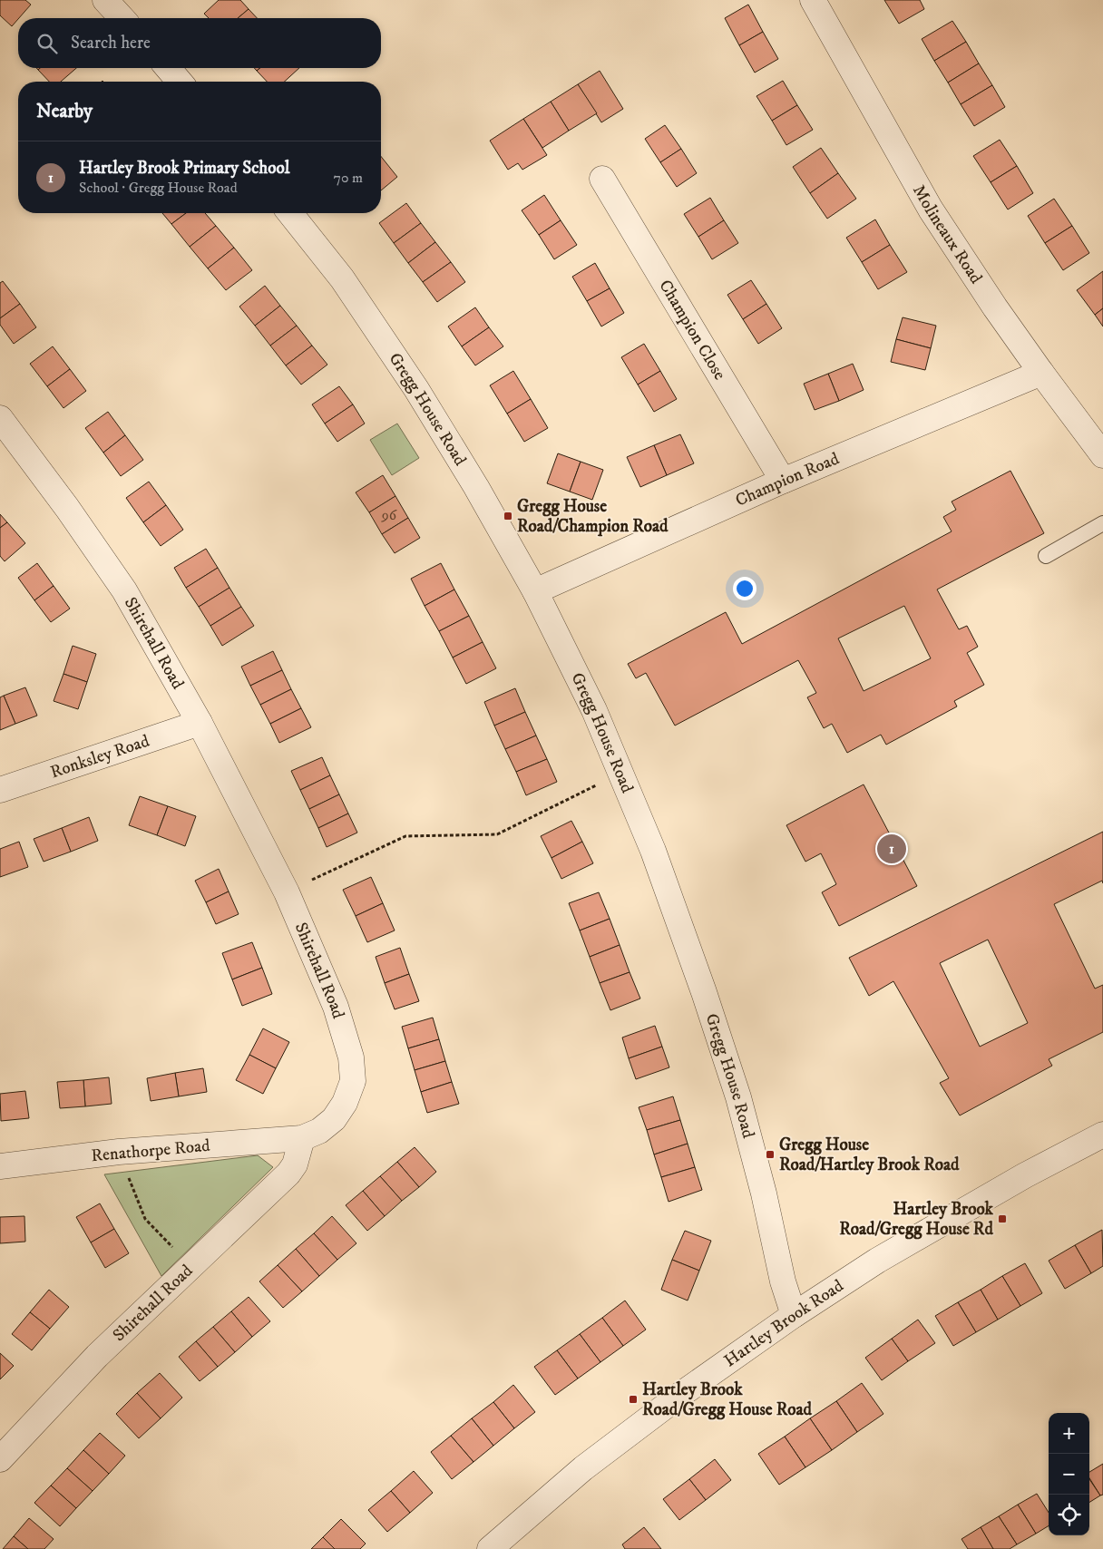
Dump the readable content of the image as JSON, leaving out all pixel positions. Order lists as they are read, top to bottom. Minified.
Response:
{"streets":{"street":["Molineaux Road","Champion Close","Gregg House Road","Champion Road","Shirehall Road","Ronksley Road","Renathorpe Road","Hartley Brook Road"]},"crossings":[["Molineaux Road","Champion Road"],["Champion Close","Champion Road"],["Gregg House Road","Champion Road"],["Gregg House Road","Hartley Brook Road"],["Shirehall Road","Ronksley Road"],["Shirehall Road","Renathorpe Road"]],"places":{"transit":["Gregg House Road/Champion Road","Gregg House Road/Hartley Brook Road","Hartley Brook Road/Gregg House Rd","Hartley Brook Road/Gregg House Road"]},"house_numbers":["96"],"page":{"search":"Search here","heading":"Nearby","list":[{"mark":"1","name":"Hartley Brook Primary School","note":"School · Gregg House Road","value":"70 m"}],"pins":"1","map_buttons":["+","−"]}}
